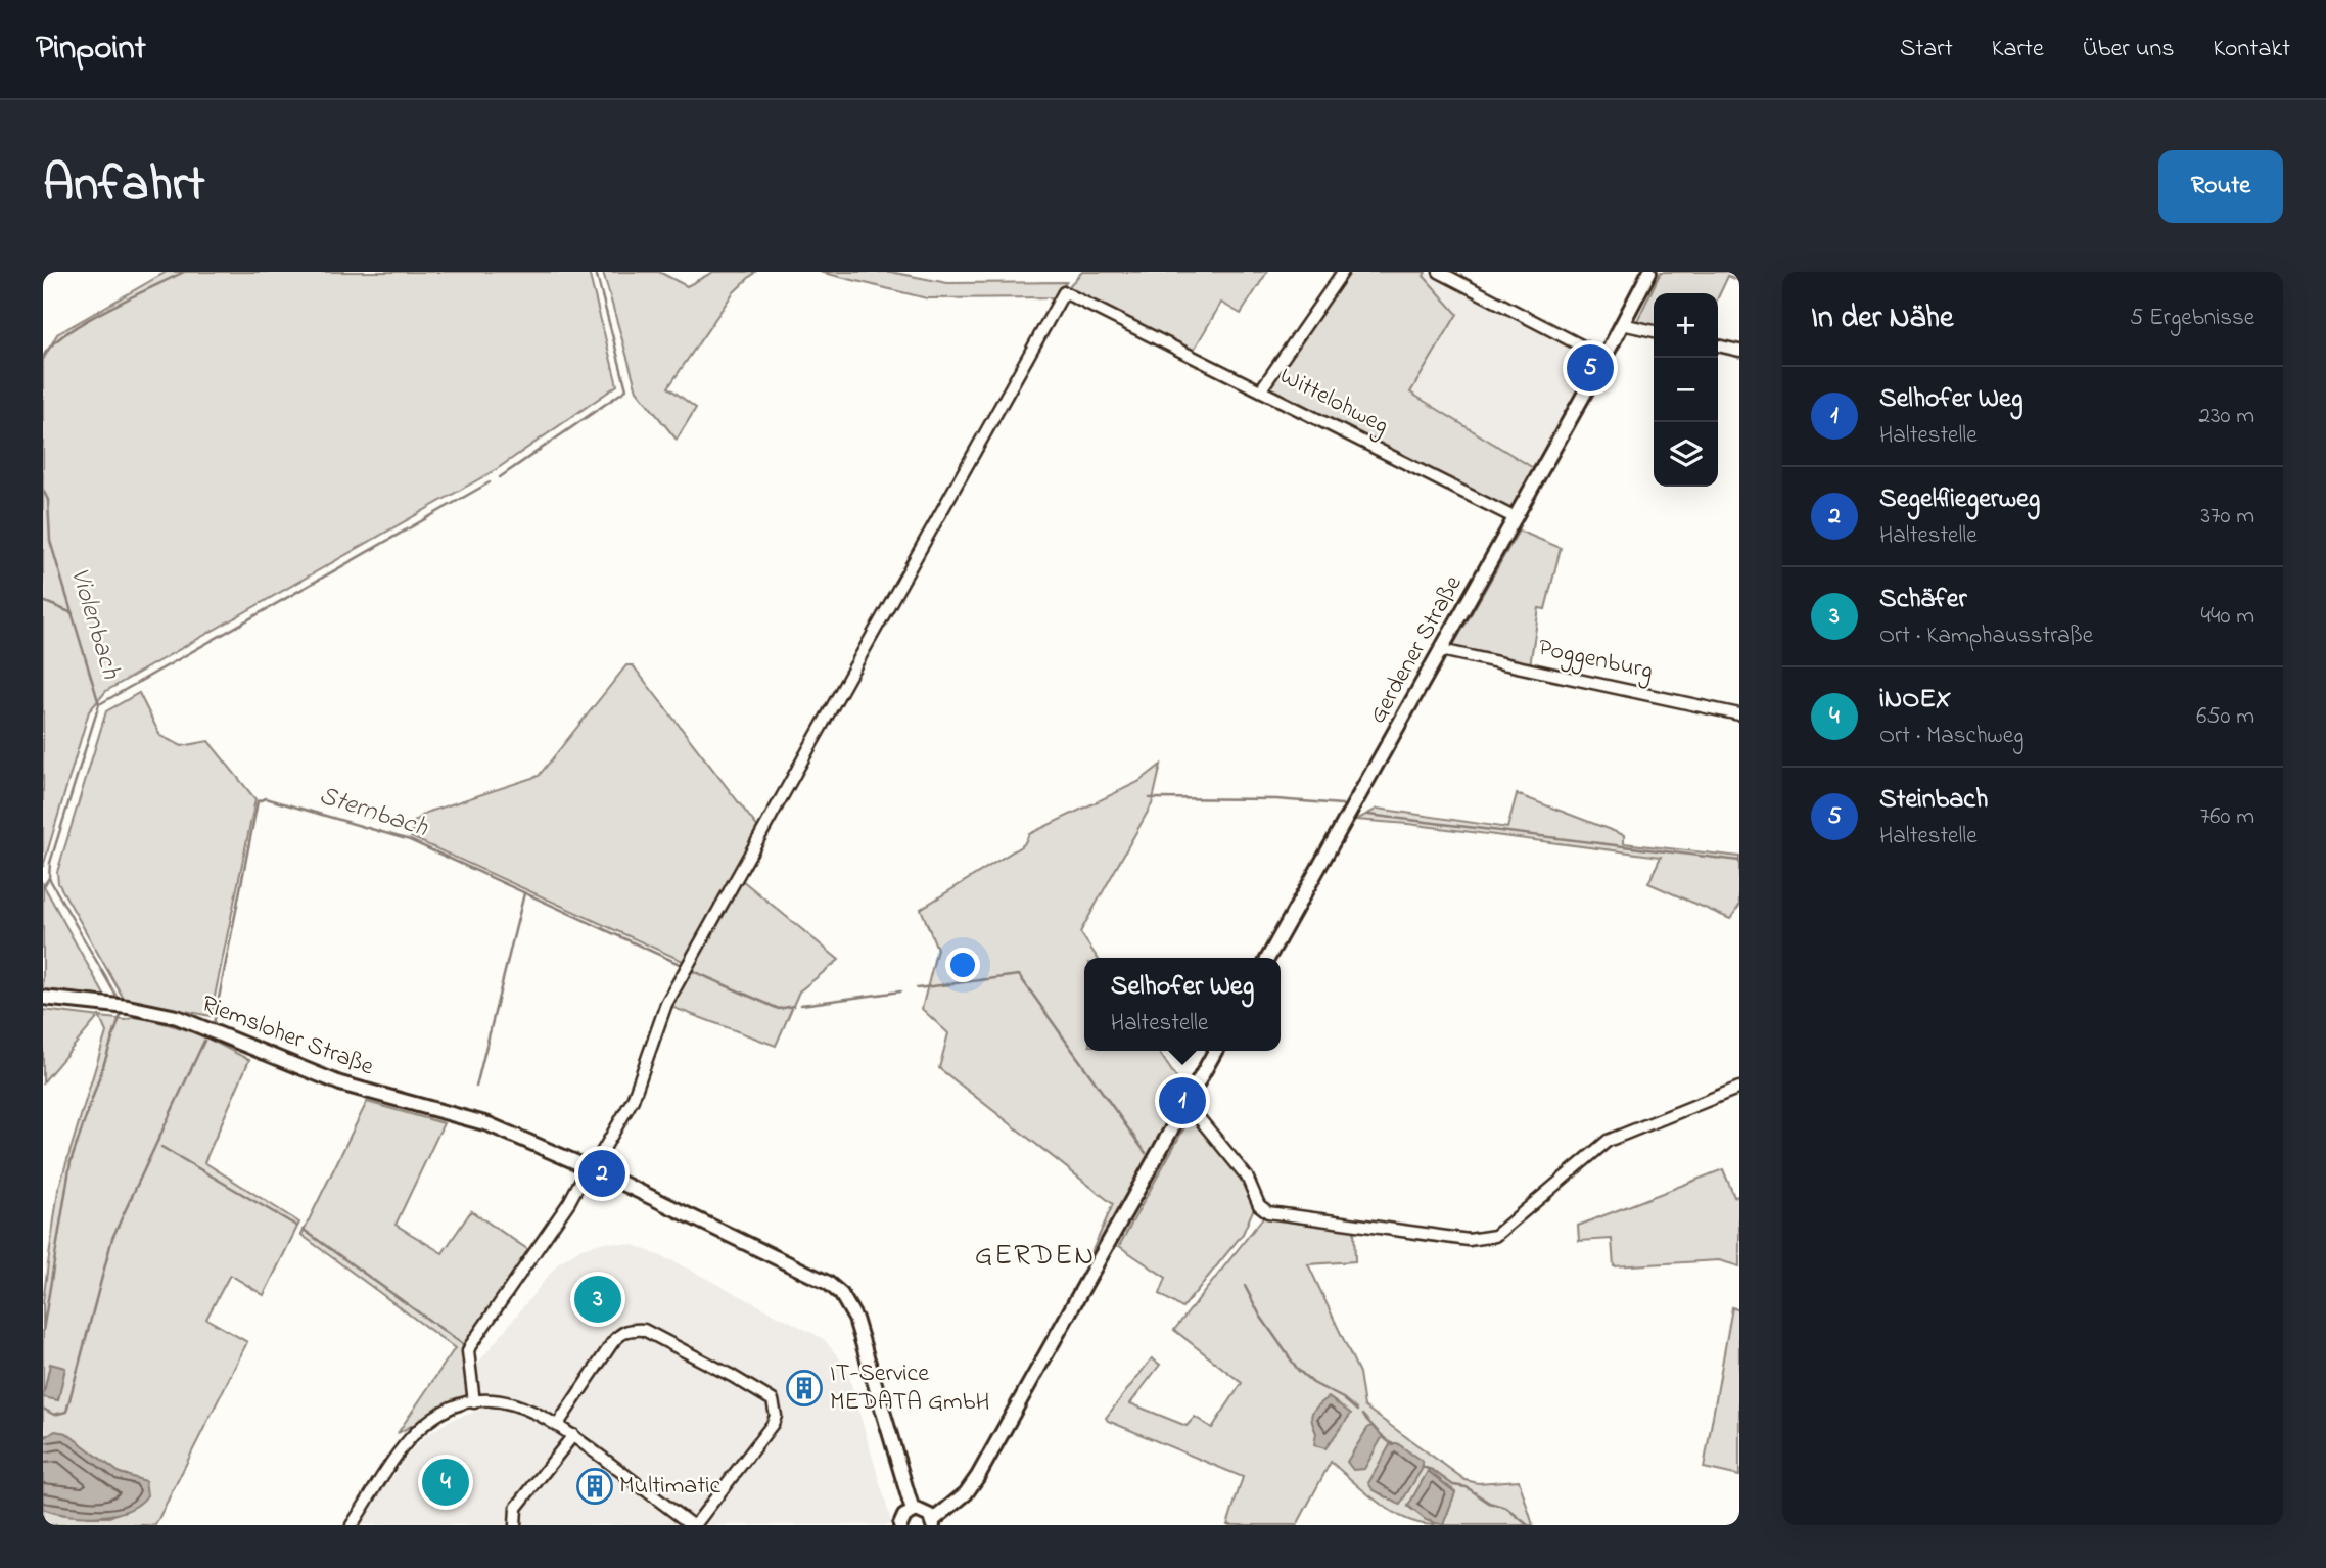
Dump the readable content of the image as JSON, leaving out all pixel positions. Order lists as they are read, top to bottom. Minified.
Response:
{"streets":{"main road":["Gerdener Straße","Riemsloher Straße"],"street":["Wittelohweg","Poggenburg"]},"crossings":[["Wittelohweg","Gerdener Straße"],["Gerdener Straße","Poggenburg"]],"districts":["GERDEN"],"water":["Violenbach","Sternbach"],"places":{"building":["IT-Service MEDATA GmbH","Multimatic"]},"page":{"header":"Pinpoint","nav":["Start","Karte","Über uns","Kontakt"],"title":"Anfahrt","buttons":"Route","heading":["In der Nähe","5 Ergebnisse"],"map_buttons":["+","−"],"pins":["5","1","2","3","4"],"list":[{"mark":"1","name":"Selhofer Weg","note":"Haltestelle","value":"230 m"},{"mark":"2","name":"Segelfliegerweg","note":"Haltestelle","value":"370 m"},{"mark":"3","name":"Schäfer","note":"Ort · Kamphausstraße","value":"440 m"},{"mark":"4","name":"iNOEX","note":"Ort · Maschweg","value":"650 m"},{"mark":"5","name":"Steinbach","note":"Haltestelle","value":"760 m"}],"popup":["Selhofer Weg","Haltestelle"]}}
